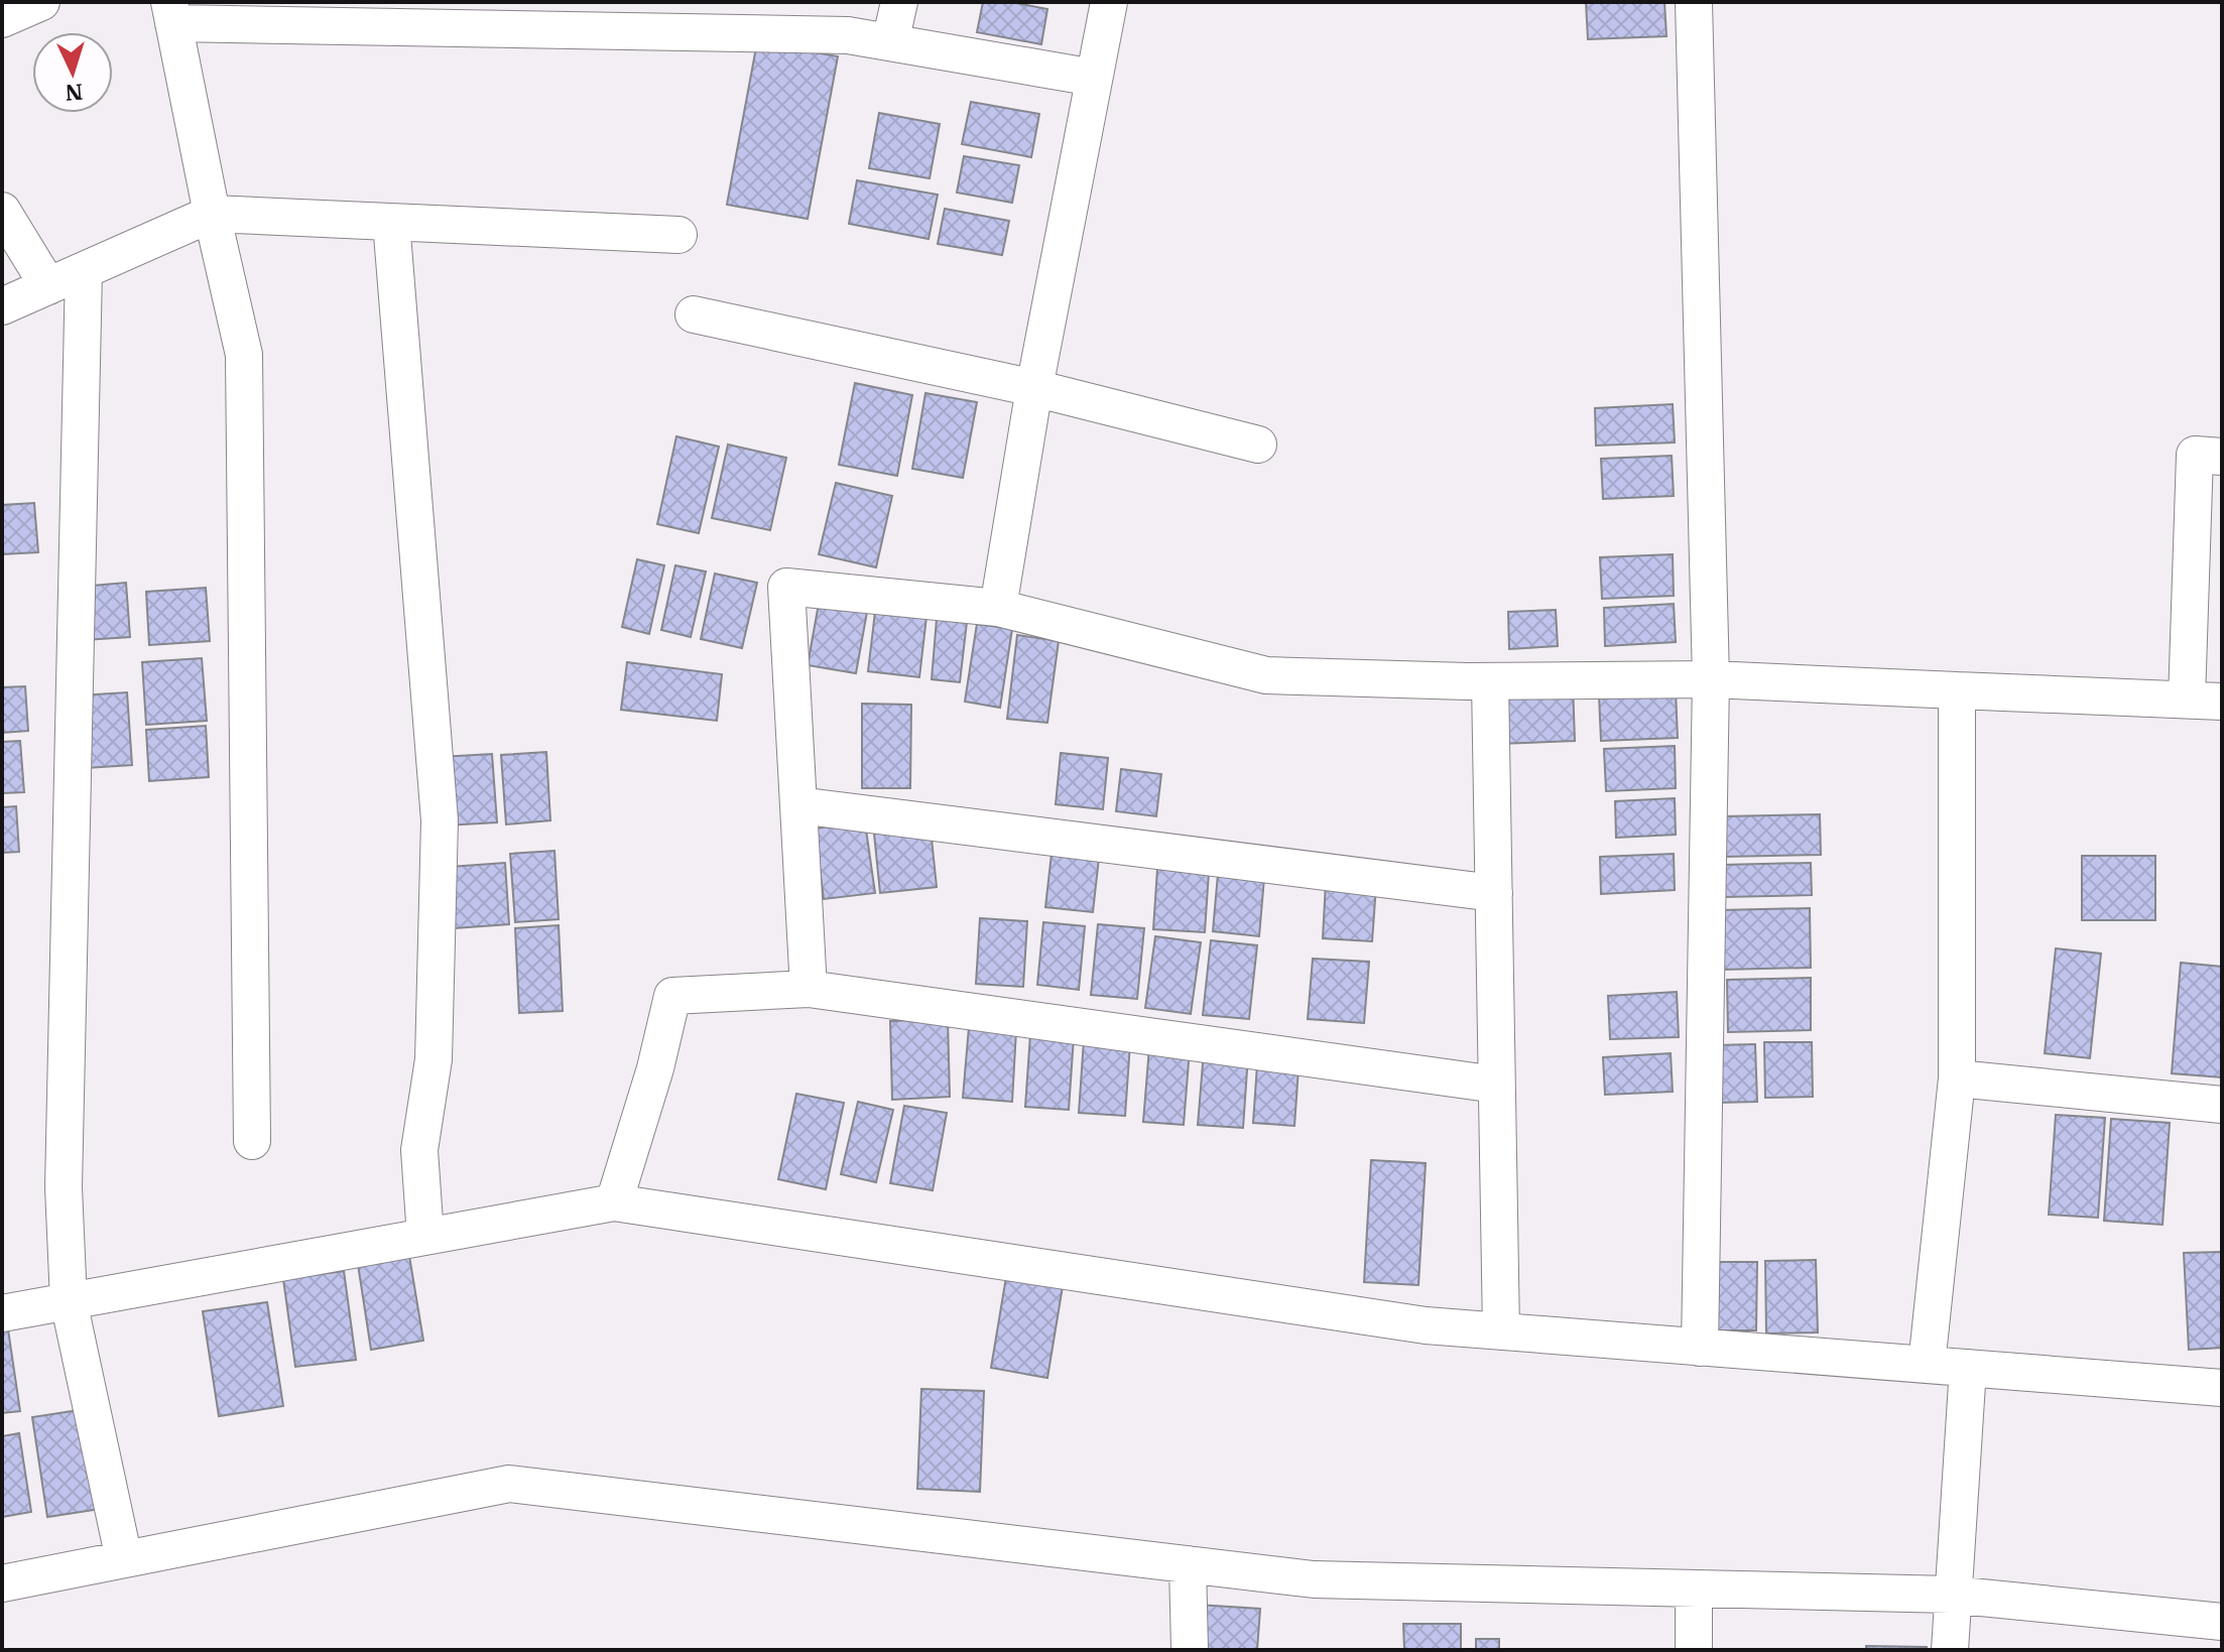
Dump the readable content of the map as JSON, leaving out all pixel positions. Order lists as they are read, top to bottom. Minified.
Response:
{"north":"bottom"}
